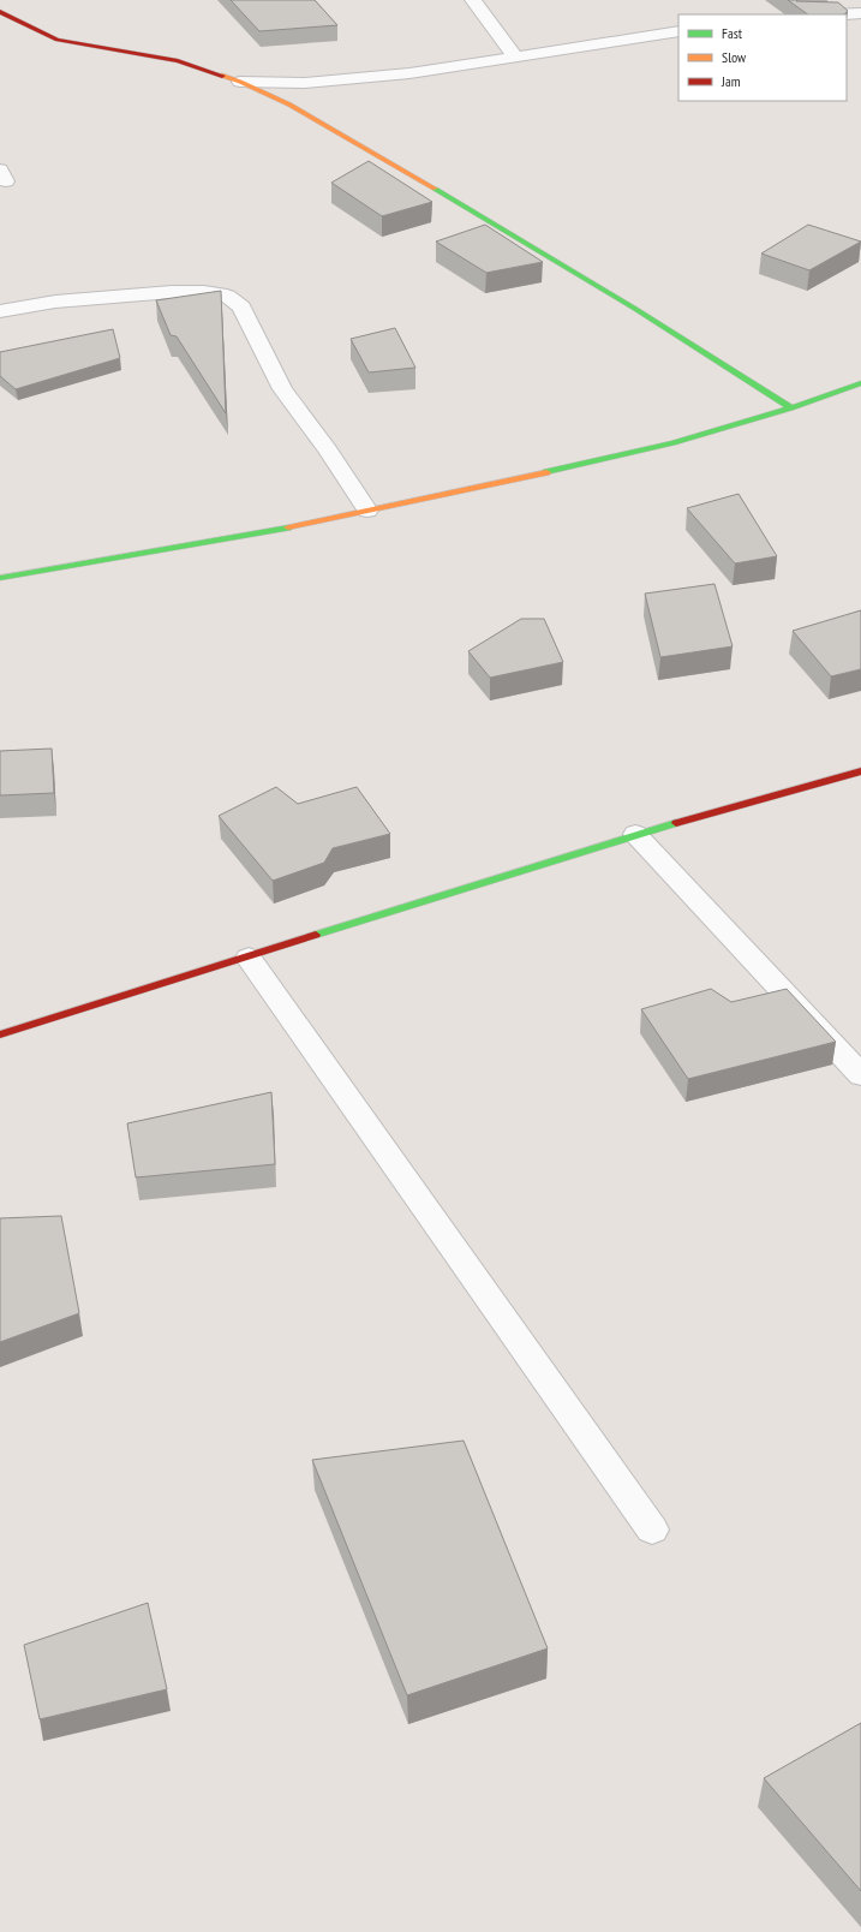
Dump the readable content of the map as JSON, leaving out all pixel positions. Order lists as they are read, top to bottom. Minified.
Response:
{"legend":["Fast","Slow","Jam"]}
